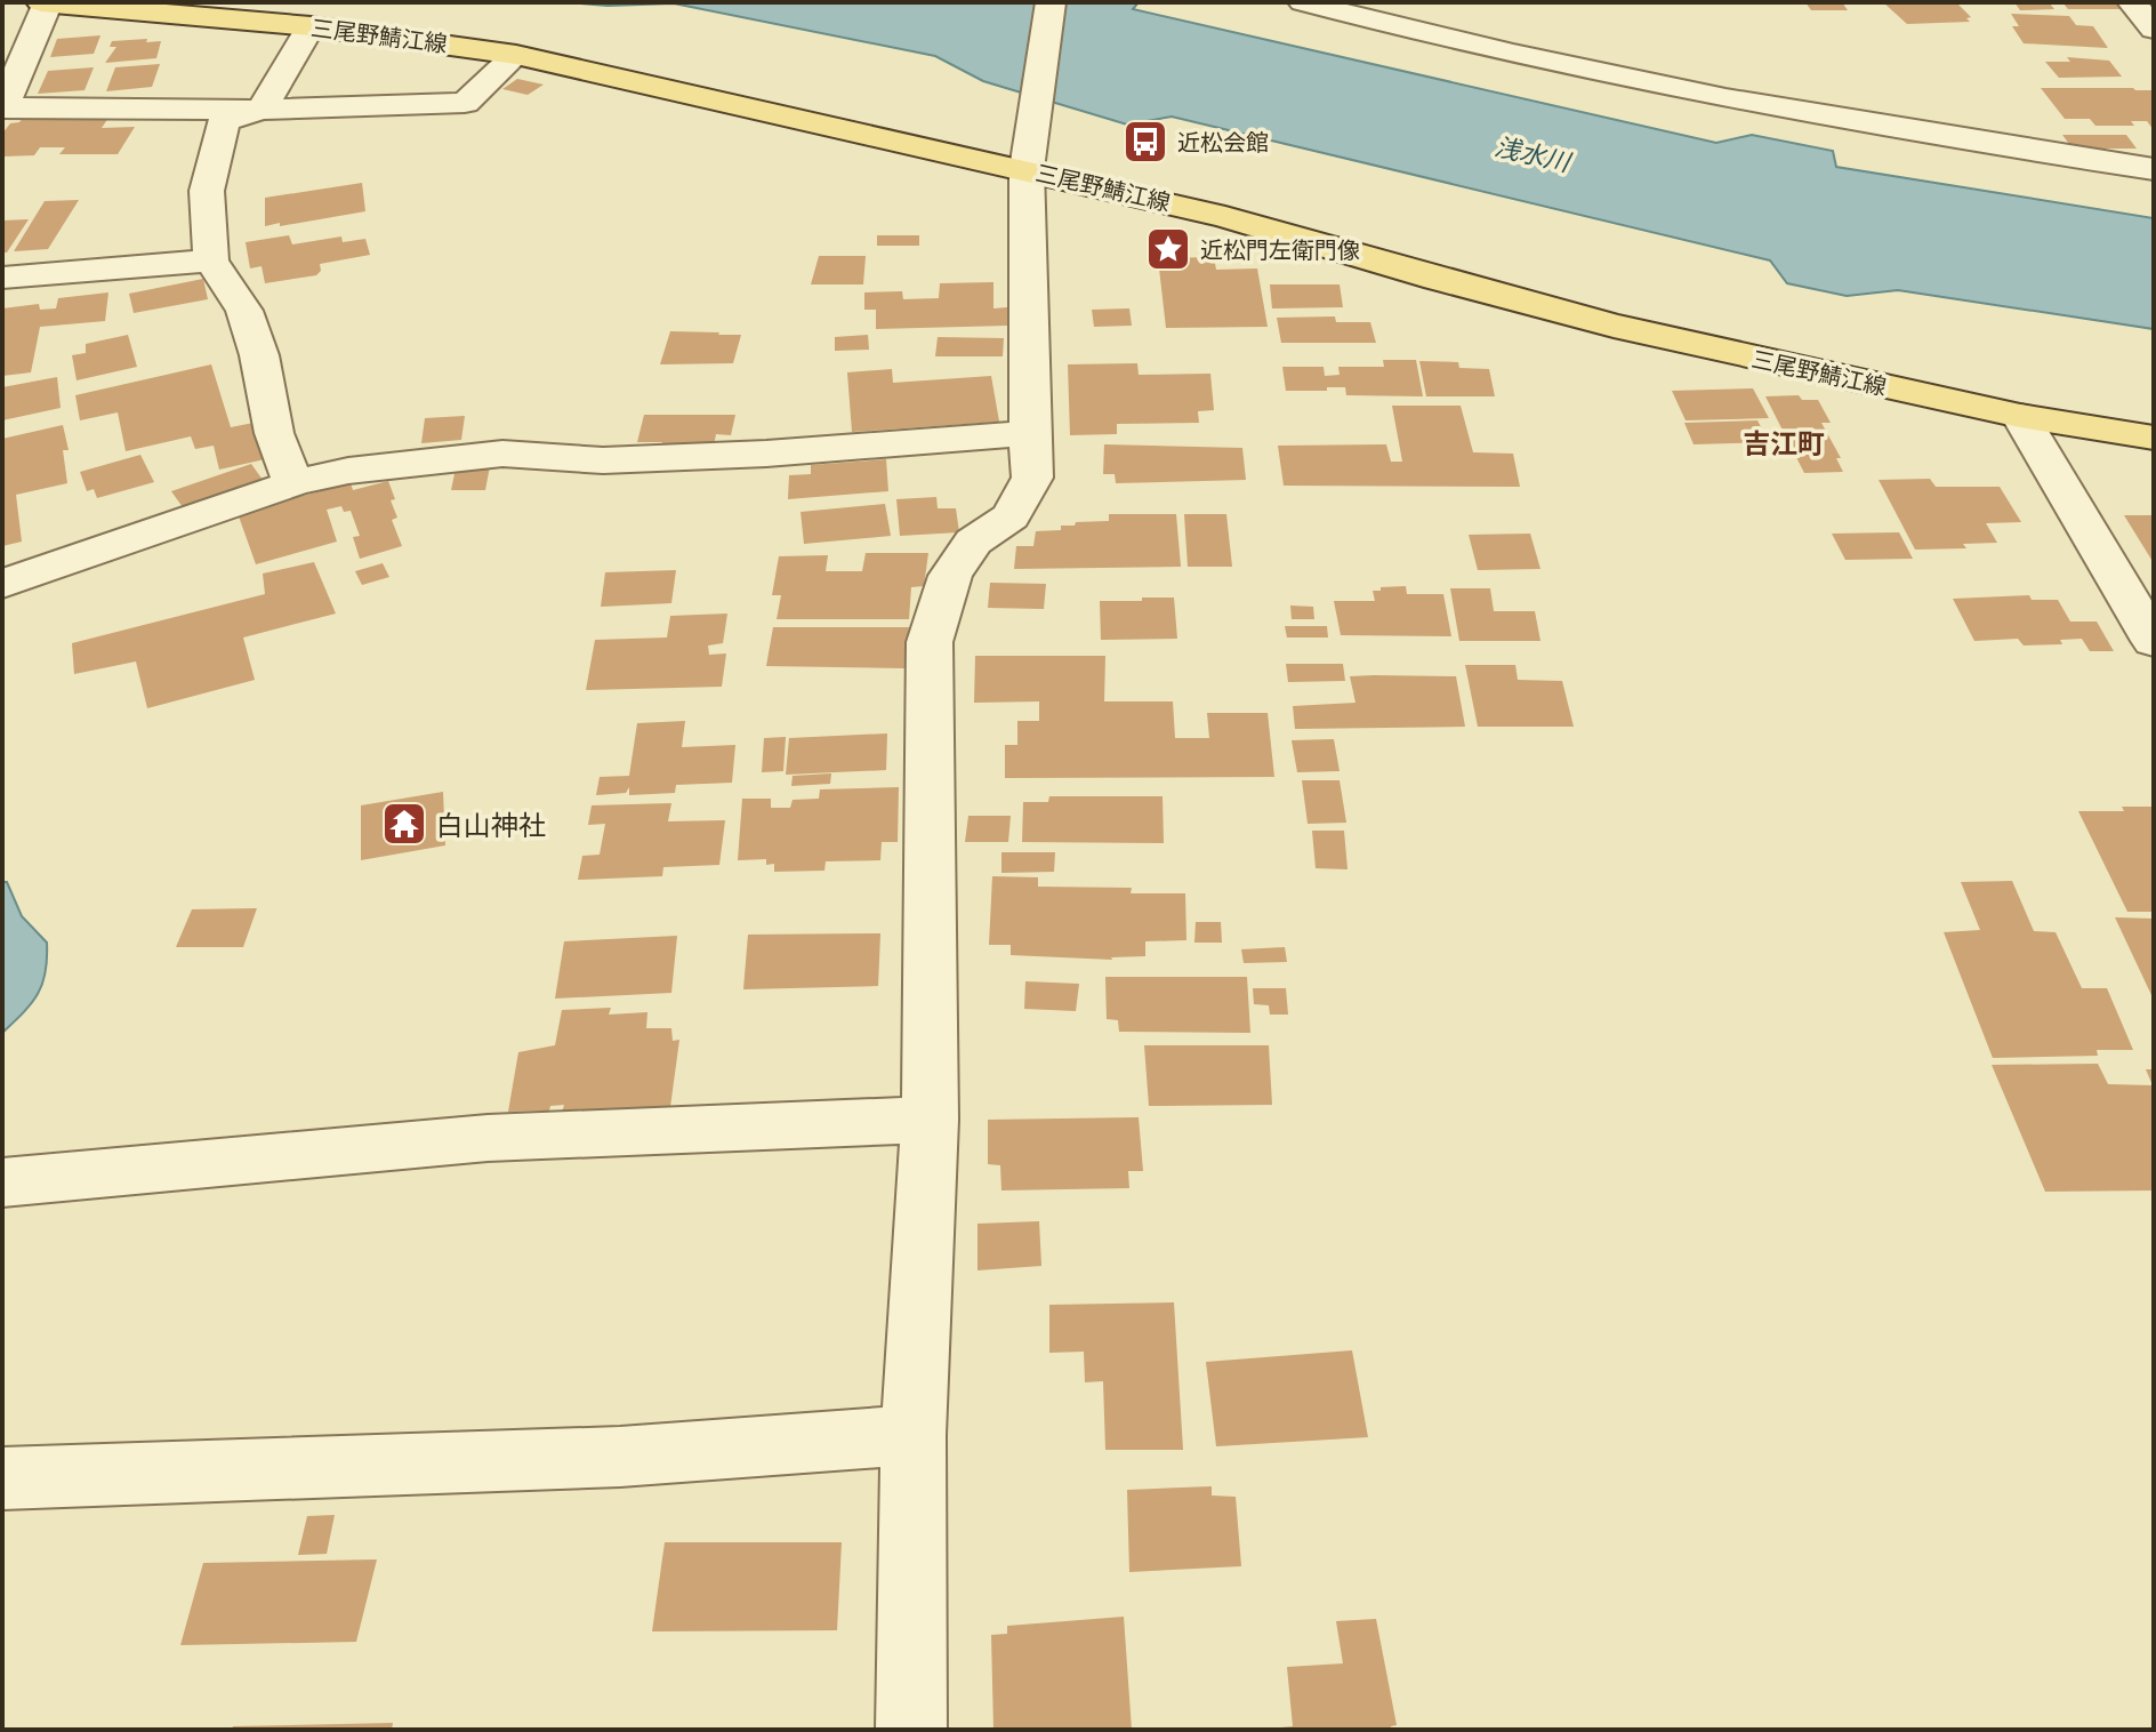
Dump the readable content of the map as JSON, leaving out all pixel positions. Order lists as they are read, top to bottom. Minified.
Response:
{"streets":{"main road":["三尾野鯖江線"]},"districts":["吉江町"],"water":["浅水川"],"places":{"bus stop":["近松会館"],"place":["近松門左衛門像"],"temple":["白山神社"]}}
